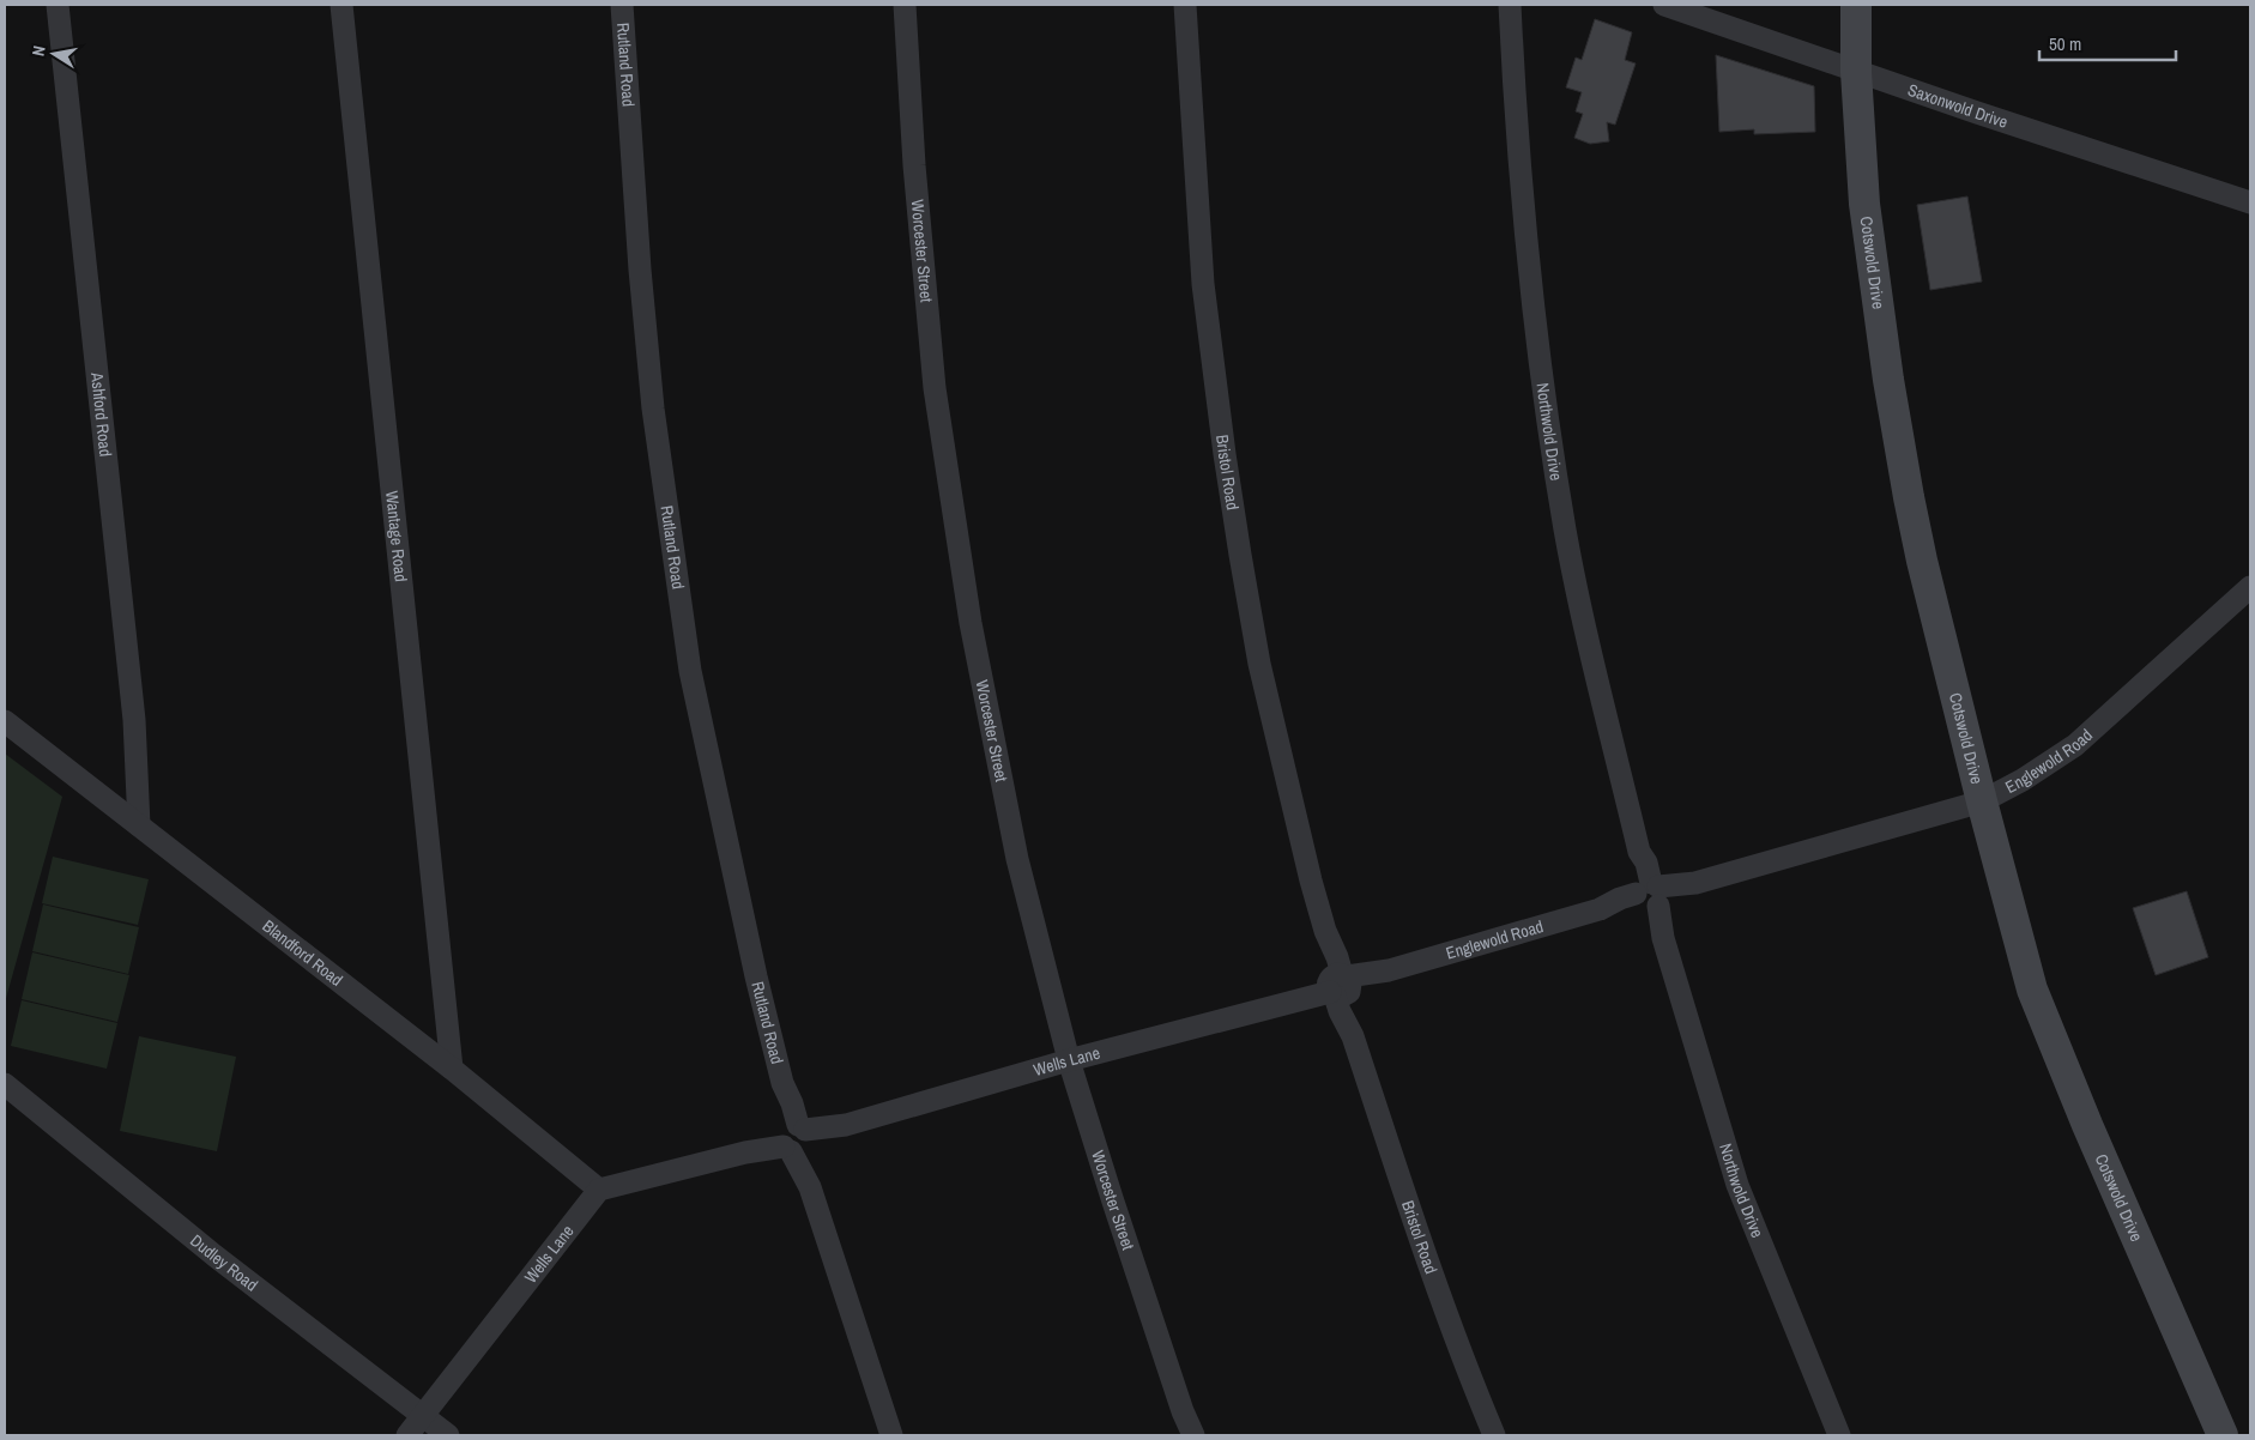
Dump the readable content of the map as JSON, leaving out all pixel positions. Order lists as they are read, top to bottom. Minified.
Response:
{"streets":{"main road":["Cotswold Drive"],"street":["Rutland Road","Saxonwold Drive","Worcester Street","Ashford Road","Northwold Drive","Bristol Road","Wantage Road","Englewold Road","Blandford Road","Wells Lane","Dudley Road"]},"crossings":[["Rutland Road","Wells Lane"],["Saxonwold Drive","Cotswold Drive"],["Worcester Street","Wells Lane"],["Cotswold Drive","Englewold Road"],["Ashford Road","Blandford Road"],["Northwold Drive","Englewold Road"],["Bristol Road","Englewold Road"],["Bristol Road","Wells Lane"],["Wantage Road","Blandford Road"],["Englewold Road","Wells Lane"],["Blandford Road","Wells Lane"],["Wells Lane","Dudley Road"]],"scale_bar":"50 m","north":"left"}
